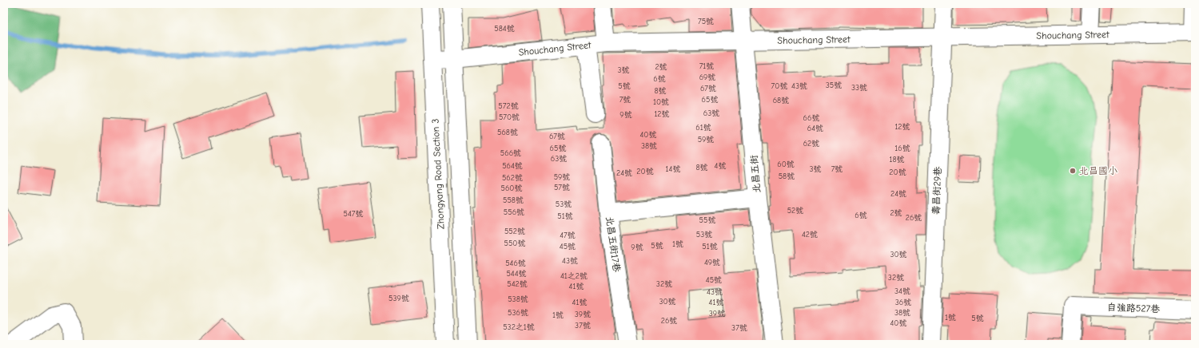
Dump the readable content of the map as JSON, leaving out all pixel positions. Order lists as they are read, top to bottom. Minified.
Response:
{"streets":{"street":["Shouchang Street","Zhongyang Road Section 3","北昌五街","壽昌街29巷","北昌五街17巷","自強路527巷"]},"crossings":[["Shouchang Street","Zhongyang Road Section 3"],["Shouchang Street","北昌五街"],["Shouchang Street","壽昌街29巷"]],"places":["北昌國小"],"house_numbers":["75號","584號","71號","2號","3號","69號","6號","35號","5號","70號","43號","33號","67號","8號","7號","65號","68號","10號","572號","63號","12號","9號","570號","66號","12號","61號","64號","568號","40號","67號","59號","62號","38號","65號","16號","566號","63號","18號","60號","564號","4號","8號","14號","3號","7號","20號","20號","24號","58號","59號","562號","57號","560號","24號","558號","53號","52號","556號","2號","547號","6號","51號","26號","55號","552號","53號","42號","47號","550號","1號","5號","45號","51號","9號","30號","43號","49號","546號","544號","41之2號","32號","45號","542號","32號","41號","34號","43號","539號","538號","30號","41號","41號","36號","536號","38號","39號","39號","1號","1號","5號","26號","40號","37號","532之1號","37號"]}
